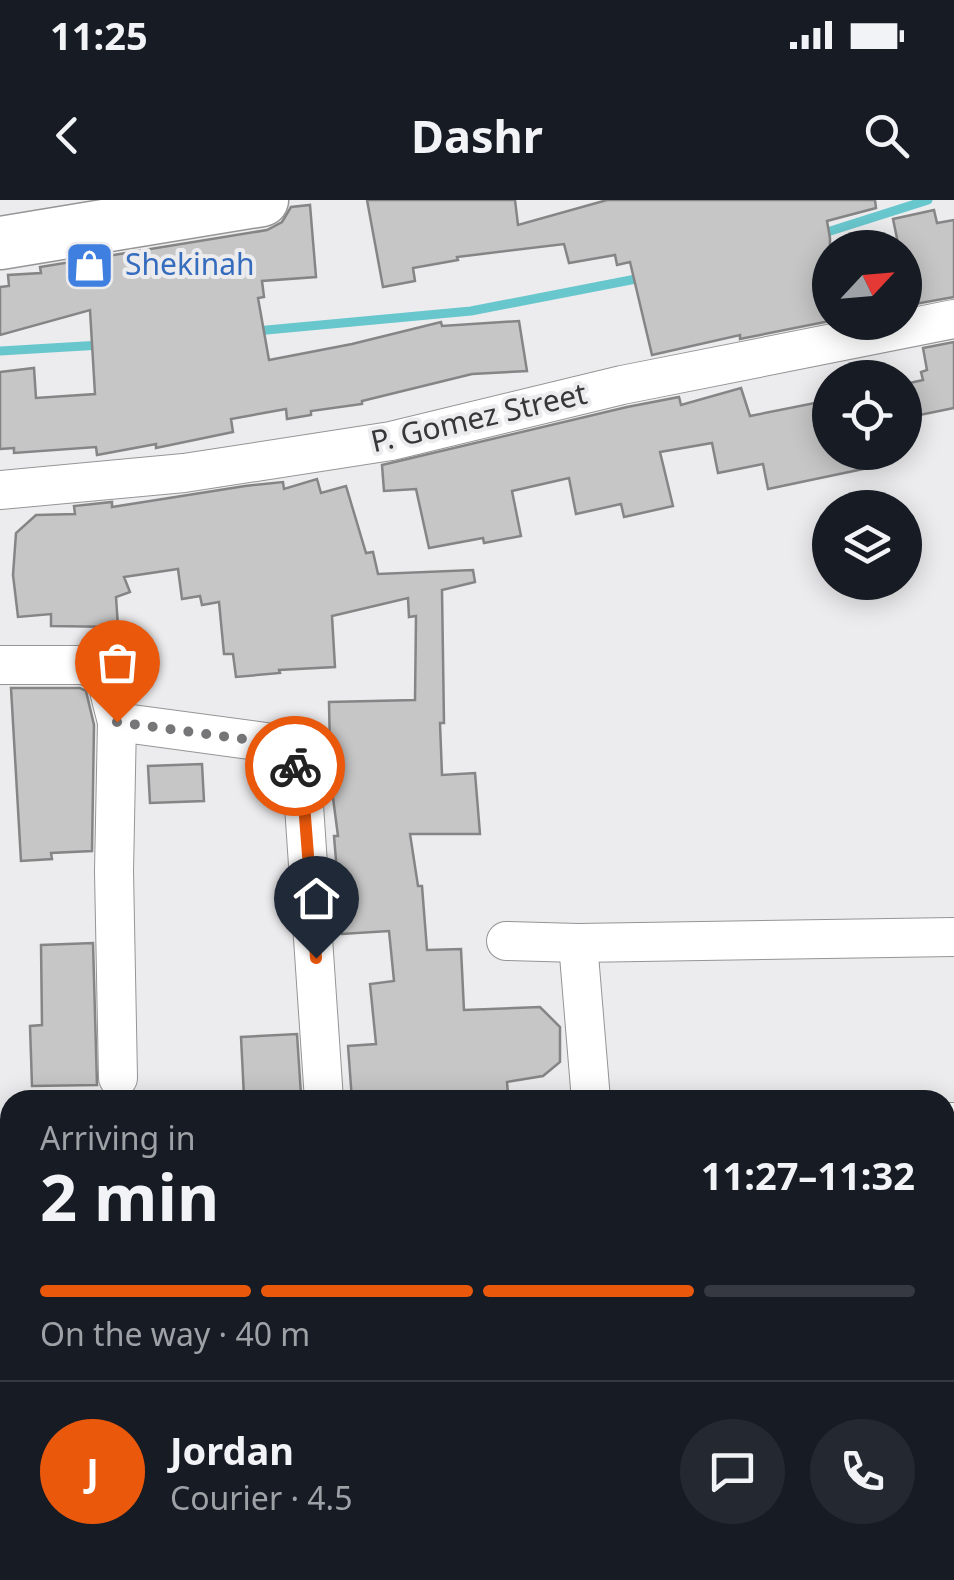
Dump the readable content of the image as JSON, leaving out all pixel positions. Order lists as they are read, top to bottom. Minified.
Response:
{"streets":{"street":["P. Gomez Street"]},"places":{"shop":["Shekinah"]},"north":"top right","page":{"status":"11:25","header":"Dashr","heading":["2 min","Arriving in","11:27–11:32"],"panel":["Jordan","Courier · 4.5"],"bar":"On the way · 40 m","round":"J"}}
